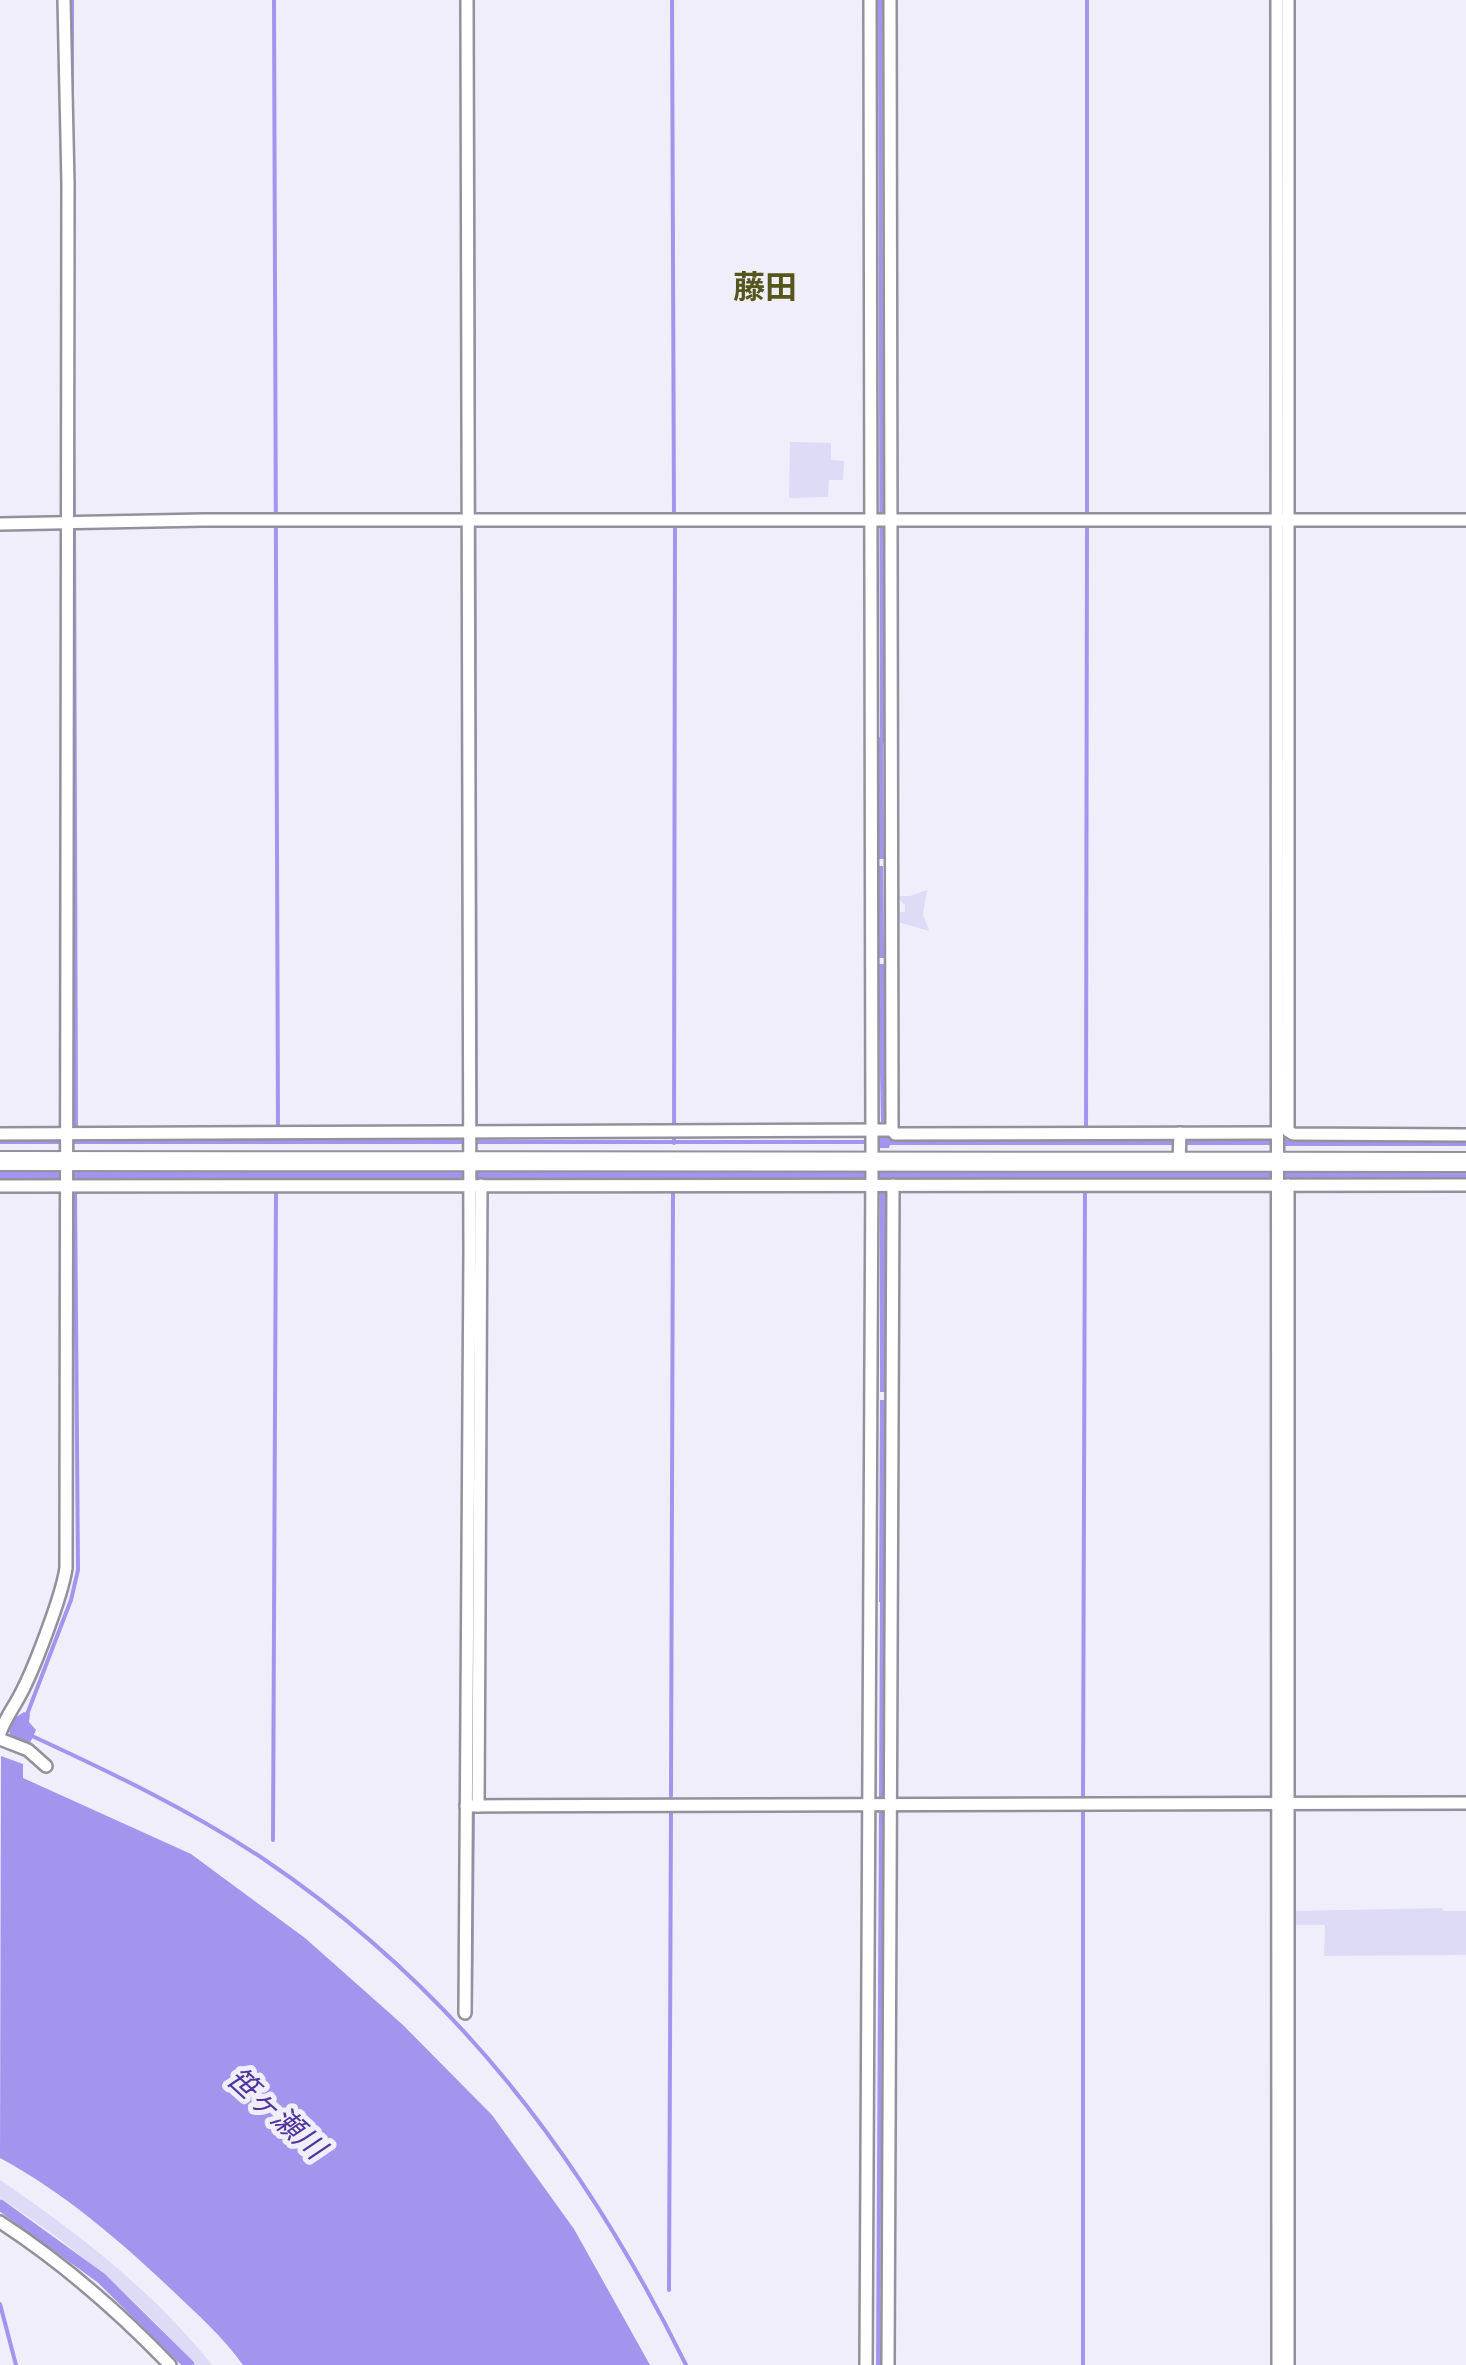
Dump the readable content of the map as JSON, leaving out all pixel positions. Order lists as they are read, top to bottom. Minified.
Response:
{"districts":["藤田"],"water":["笹ヶ瀬川"]}
